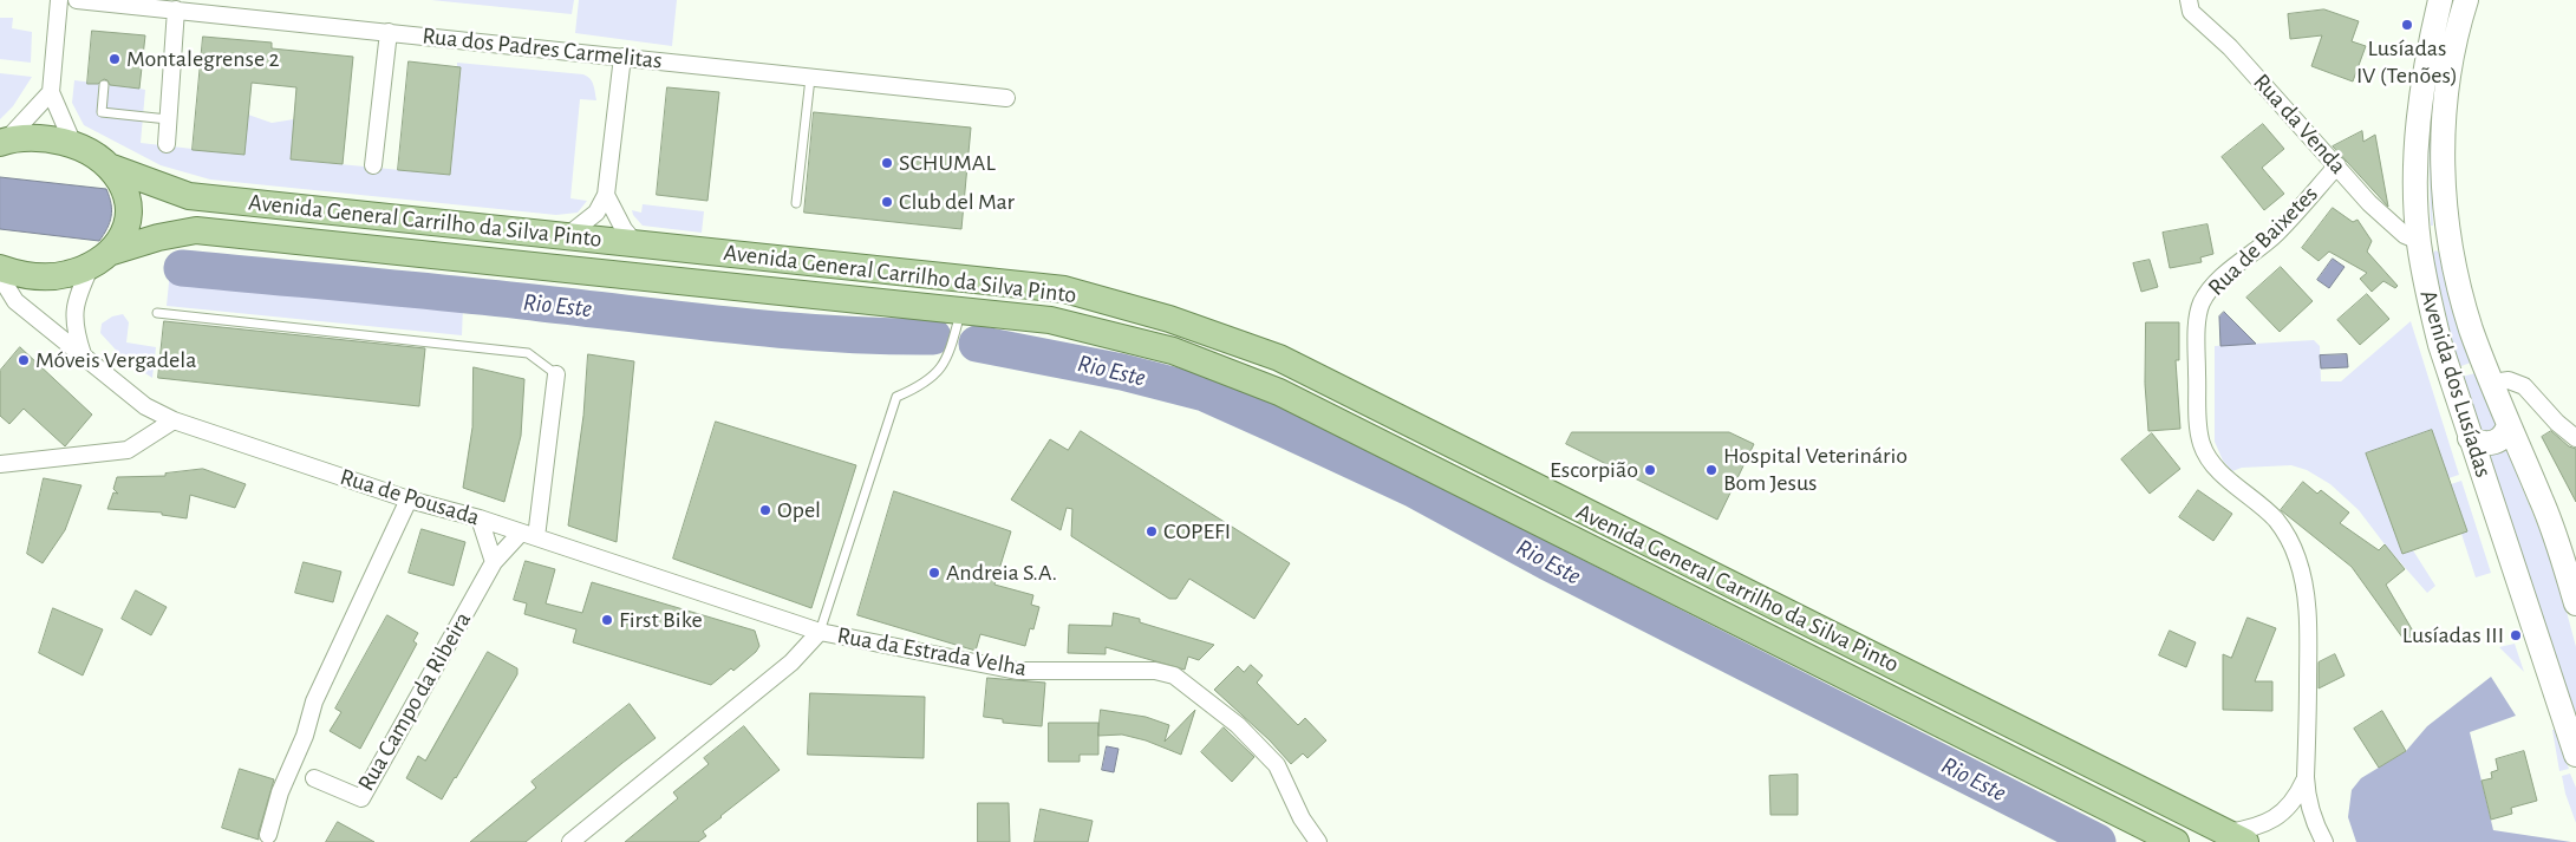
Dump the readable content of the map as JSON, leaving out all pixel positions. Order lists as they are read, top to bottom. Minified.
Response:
{"streets":{"main road":["Avenida General Carrilho da Silva Pinto","Avenida dos Lusíadas"],"street":["Rua dos Padres Carmelitas","Rua da Venda","Rua de Baixetes","Rua de Pousada","Rua da Estrada Velha","Rua Campo da Ribeira"]},"crossings":[["Rua da Venda","Rua de Baixetes"],["Rua da Venda","Avenida dos Lusíadas"],["Avenida General Carrilho da Silva Pinto","Rua de Baixetes"],["Rua de Pousada","Rua da Estrada Velha"],["Rua de Pousada","Rua Campo da Ribeira"]],"water":["Rio Este"],"places":["Lusíadas IV (Tenões)","Montalegrense 2","SCHUMAL","Club del Mar","Móveis Vergadela","Escorpião","Hospital Veterinário Bom Jesus","Opel","COPEFI","Andreia S.A.","First Bike","Lusíadas III"]}
